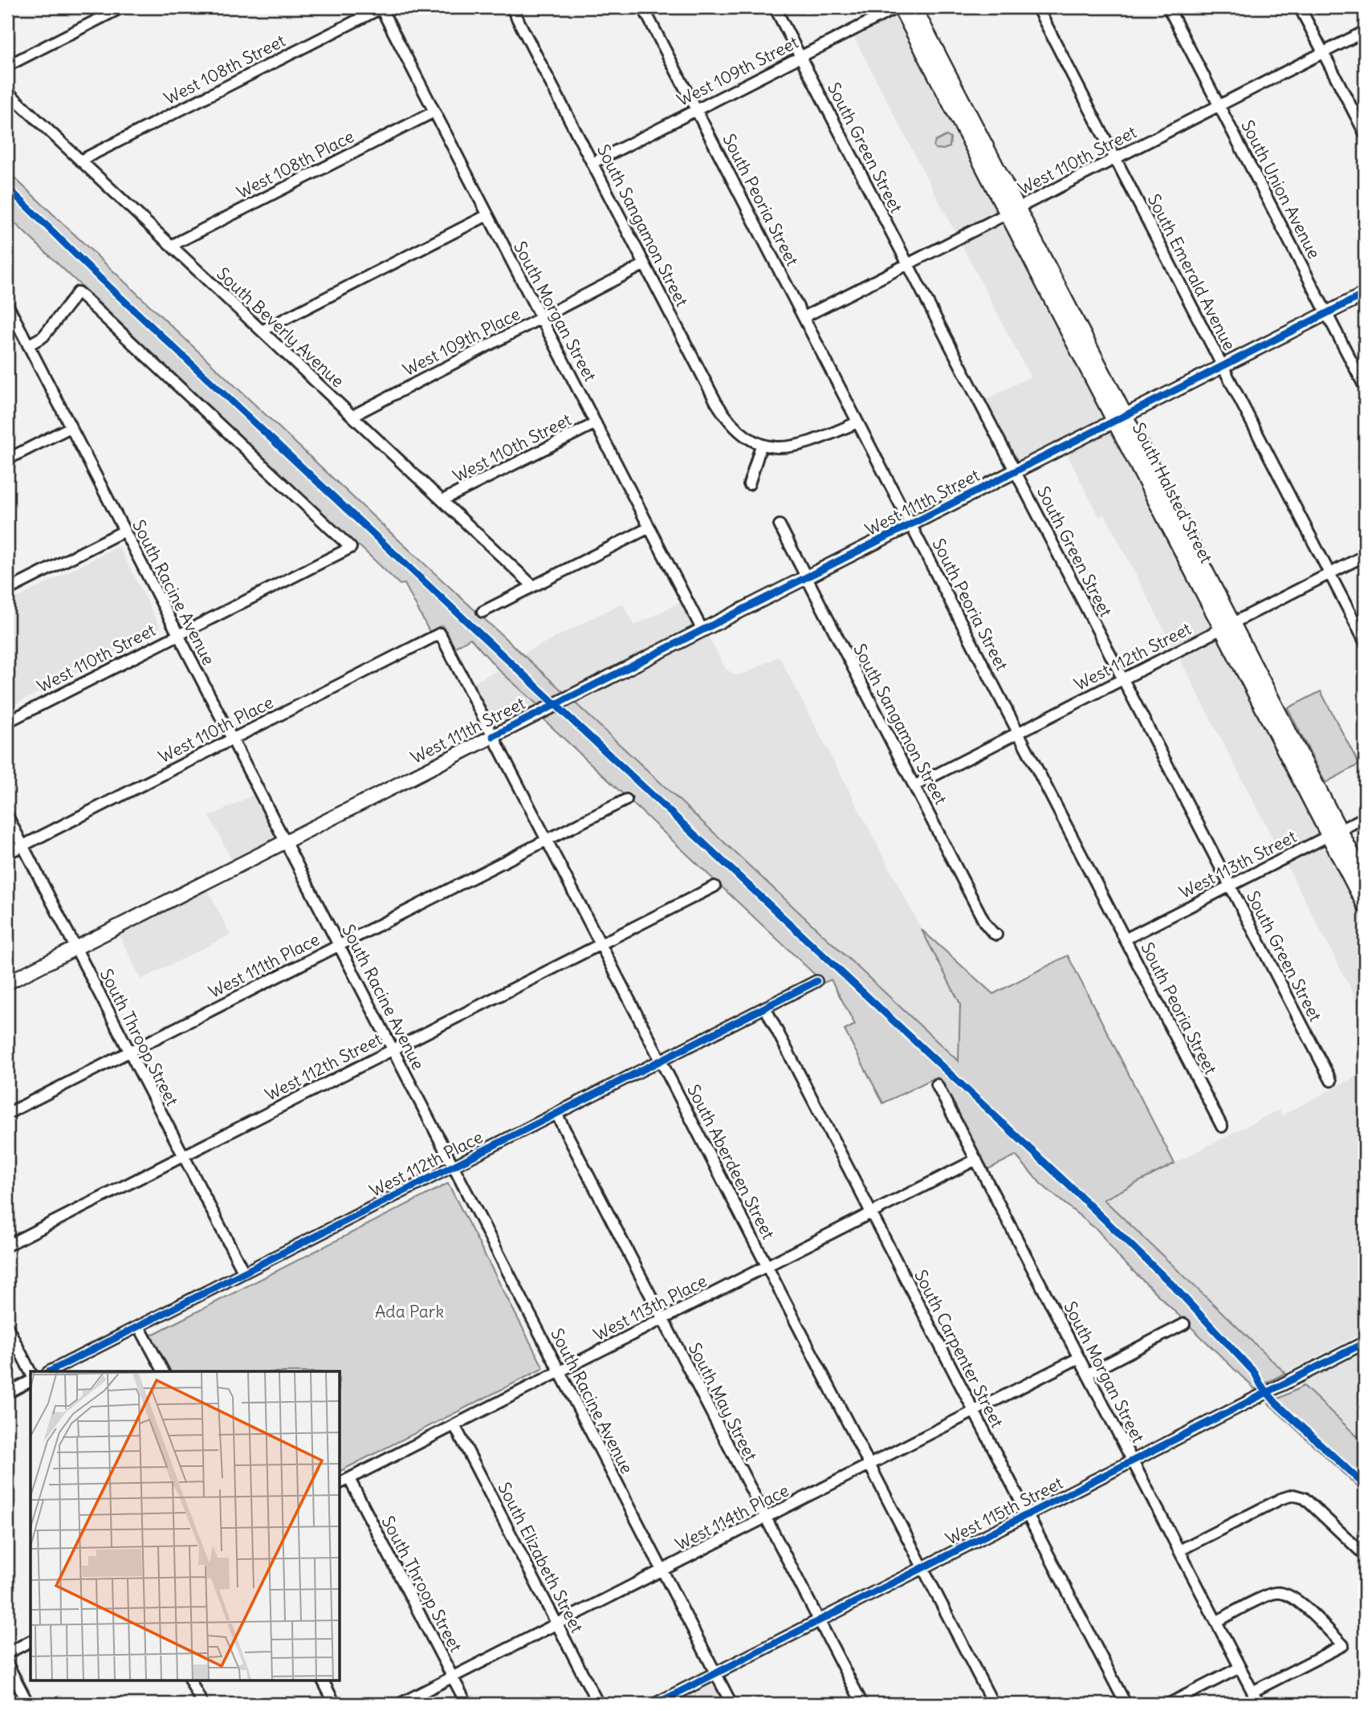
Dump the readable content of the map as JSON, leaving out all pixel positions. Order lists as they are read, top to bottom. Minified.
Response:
{"streets":{"main road":["South Halsted Street","West 111th Street"],"street":["West 108th Street","West 109th Street","South Green Street","West 110th Street","West 108th Place","South Union Avenue","South Peoria Street","South Sangamon Street","South Emerald Avenue","South Morgan Street","South Beverly Avenue","West 109th Place","South Racine Avenue","West 112th Street","West 110th Place","West 113th Street","West 111th Place","South Throop Street","South Aberdeen Street","West 112th Place","West 113th Place","South Carpenter Street","South May Street","West 115th Street","West 114th Place","South Elizabeth Street"]},"crossings":[["West 108th Street","South Morgan Street"],["West 108th Street","South Beverly Avenue"],["West 109th Street","South Green Street"],["West 109th Street","South Peoria Street"],["West 109th Street","South Sangamon Street"],["West 109th Street","South Halsted Street"],["South Green Street","West 110th Street"],["South Green Street","West 111th Street"],["South Green Street","West 112th Street"],["South Green Street","West 113th Street"],["West 110th Street","South Union Avenue"],["West 110th Street","South Peoria Street"],["West 110th Street","South Emerald Avenue"],["West 110th Street","South Morgan Street"],["West 110th Street","South Beverly Avenue"],["West 110th Street","South Halsted Street"],["West 110th Street","South Racine Avenue"],["West 108th Place","South Morgan Street"],["West 108th Place","South Beverly Avenue"],["South Union Avenue","West 111th Street"],["South Peoria Street","West 111th Street"],["South Peoria Street","West 112th Street"],["South Peoria Street","West 113th Street"],["South Sangamon Street","West 109th Place"],["South Sangamon Street","West 111th Street"],["South Sangamon Street","West 112th Street"],["South Emerald Avenue","West 111th Street"],["South Emerald Avenue","West 112th Street"],["South Morgan Street","West 109th Place"],["South Morgan Street","West 111th Street"],["South Morgan Street","West 113th Place"],["South Morgan Street","West 115th Street"],["South Morgan Street","West 114th Place"],["South Beverly Avenue","West 109th Place"],["South Halsted Street","West 111th Street"],["South Halsted Street","West 112th Street"],["South Halsted Street","West 113th Street"],["West 111th Street","South Racine Avenue"],["West 111th Street","South Throop Street"],["West 111th Street","South Aberdeen Street"],["South Racine Avenue","West 112th Street"],["South Racine Avenue","West 110th Place"],["South Racine Avenue","West 111th Place"],["South Racine Avenue","West 112th Place"],["South Racine Avenue","West 113th Place"],["South Racine Avenue","West 115th Street"],["South Racine Avenue","West 114th Place"],["West 112th Street","South Throop Street"],["West 112th Street","South Aberdeen Street"],["West 110th Place","South Throop Street"],["West 110th Place","South Aberdeen Street"],["West 111th Place","South Throop Street"],["West 111th Place","South Aberdeen Street"],["South Throop Street","West 112th Place"],["South Throop Street","West 113th Place"],["South Throop Street","West 114th Place"],["South Aberdeen Street","West 112th Place"],["South Aberdeen Street","West 113th Place"],["South Aberdeen Street","West 115th Street"],["South Aberdeen Street","West 114th Place"],["West 112th Place","South Carpenter Street"],["West 112th Place","South May Street"],["West 113th Place","South Carpenter Street"],["West 113th Place","South May Street"],["West 113th Place","South Elizabeth Street"],["South Carpenter Street","West 115th Street"],["South Carpenter Street","West 114th Place"],["South May Street","West 115th Street"],["South May Street","West 114th Place"],["West 114th Place","South Elizabeth Street"]],"parks":["Ada Park"]}
